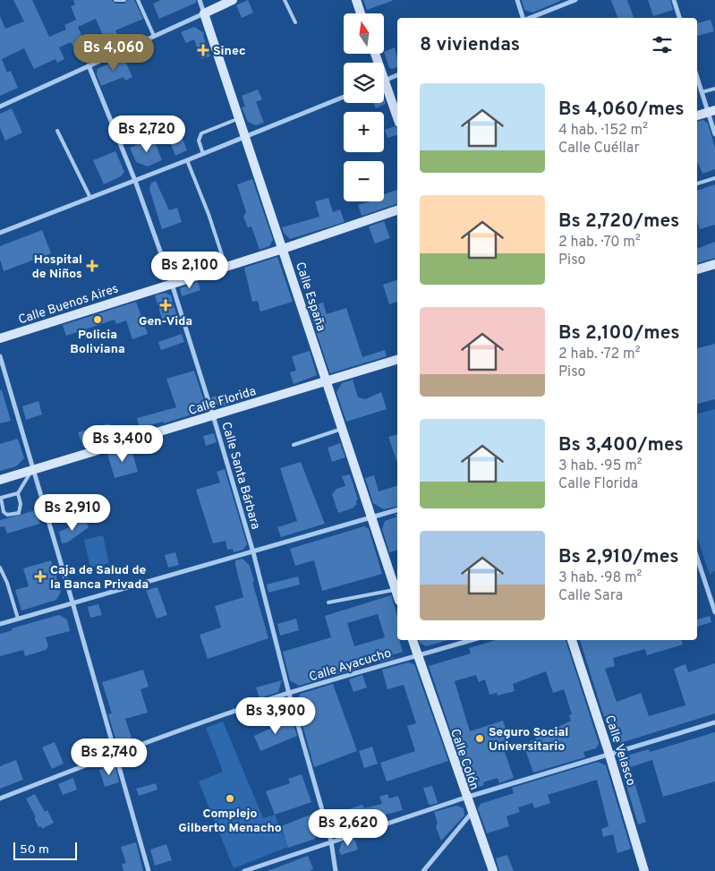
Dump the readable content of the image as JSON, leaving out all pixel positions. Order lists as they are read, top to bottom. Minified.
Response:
{"streets":{"street":["Calle España","Calle Buenos Aires","Calle Florida","Calle Santa Bárbara","Calle Ayacucho","Calle Velasco","Calle Colón"]},"crossings":[["Calle España","Calle Buenos Aires"],["Calle España","Calle Florida"],["Calle Buenos Aires","Calle Santa Bárbara"],["Calle Florida","Calle Santa Bárbara"],["Calle Santa Bárbara","Calle Ayacucho"],["Calle Ayacucho","Calle Colón"]],"places":{"health":["Sinec","Hospital de Niños","Gen-Vida","Caja de Salud de la Banca Privada"],"other":["Policia Boliviana","Seguro Social Universitario","Complejo Gilberto Menacho"]},"scale_bar":"50 m","north":"top","page":{"map_buttons":["+","−"],"heading":"8 viviendas","price":["Bs 4,060","Bs 2,720","Bs 2,100","Bs 3,400","Bs 2,910","Bs 3,900","Bs 2,740","Bs 2,620"],"list":[{"name":"Bs 4,060/mes","note":"4 hab. · 152 m² · Calle Cuéllar"},{"name":"Bs 2,720/mes","note":"2 hab. · 70 m² · Piso"},{"name":"Bs 2,100/mes","note":"2 hab. · 72 m² · Piso"},{"name":"Bs 3,400/mes","note":"3 hab. · 95 m² · Calle Florida"},{"name":"Bs 2,910/mes","note":"3 hab. · 98 m² · Calle Sara"}],"scale":"50 m"}}
